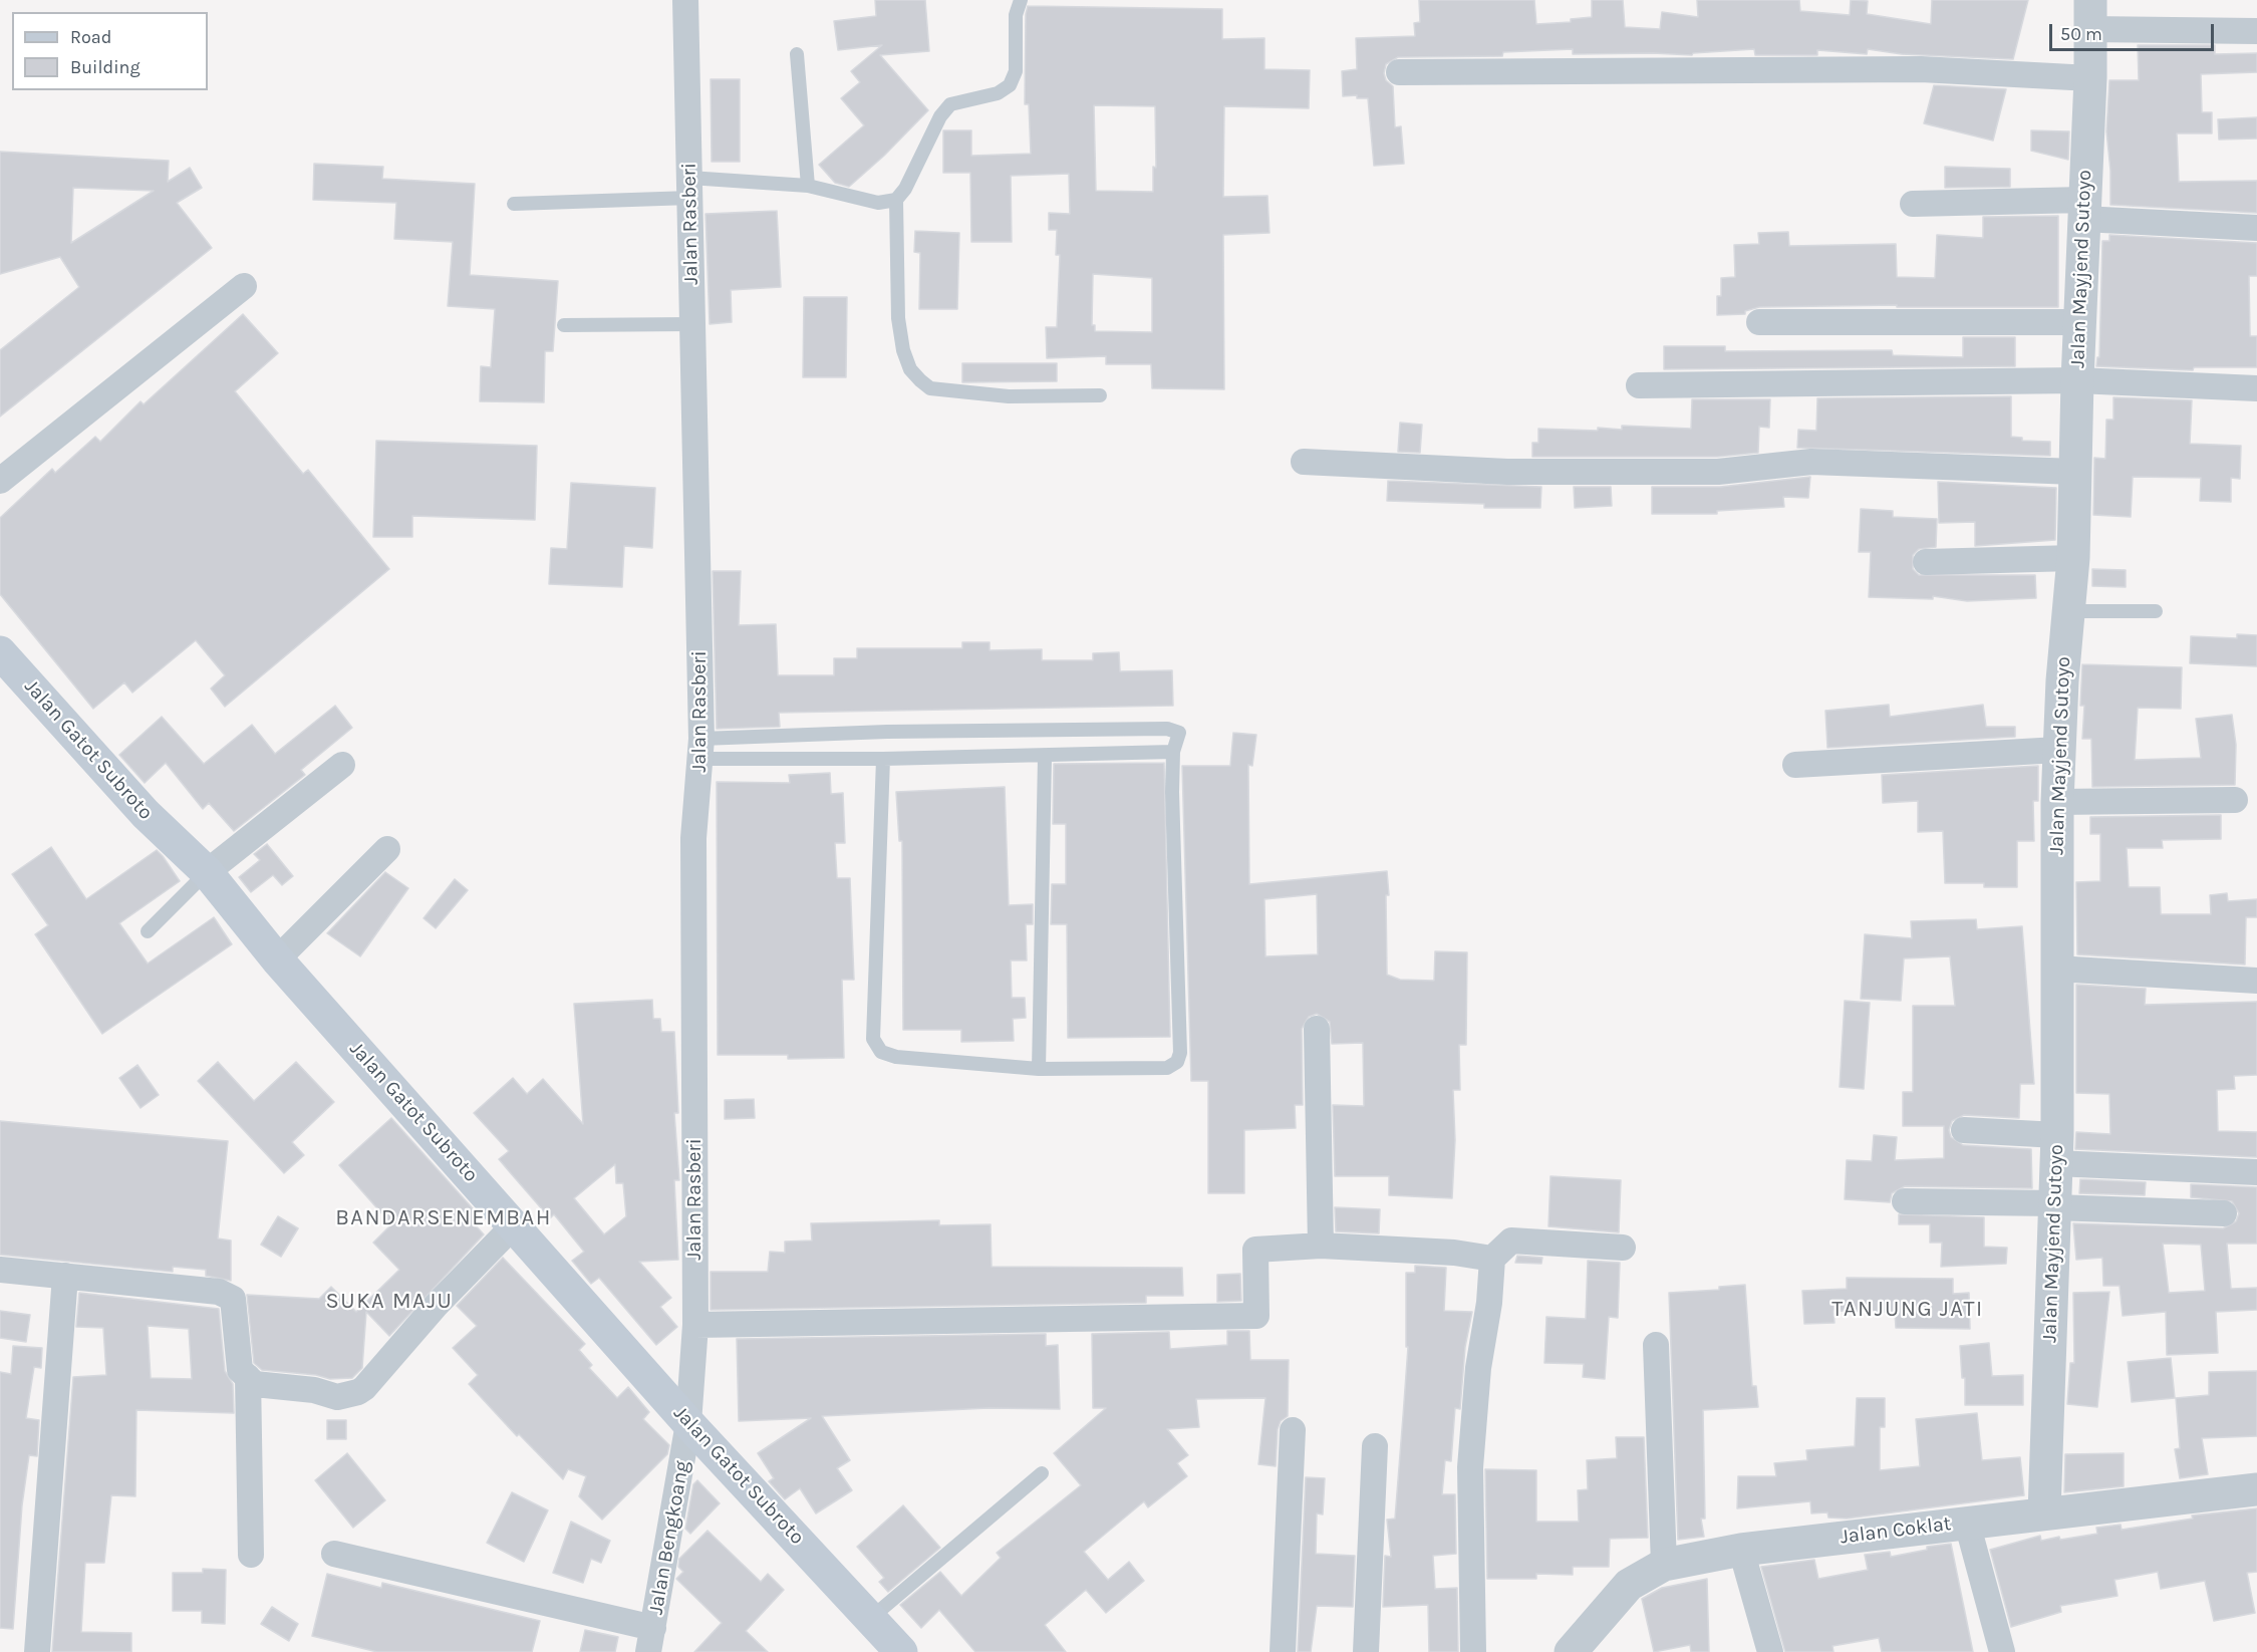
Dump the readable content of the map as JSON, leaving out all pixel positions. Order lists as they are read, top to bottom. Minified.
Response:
{"streets":{"main road":["Jalan Gatot Subroto"],"street":["Jalan Rasberi","Jalan Mayjend Sutoyo","Jalan Coklat","Jalan Bengkoang"]},"crossings":[["Jalan Rasberi","Jalan Gatot Subroto"],["Jalan Rasberi","Jalan Bengkoang"],["Jalan Mayjend Sutoyo","Jalan Coklat"],["Jalan Gatot Subroto","Jalan Bengkoang"]],"districts":["BANDARSENEMBAH","SUKA MAJU","TANJUNG JATI"],"legend":["Road","Building"],"scale_bar":"50 m"}
